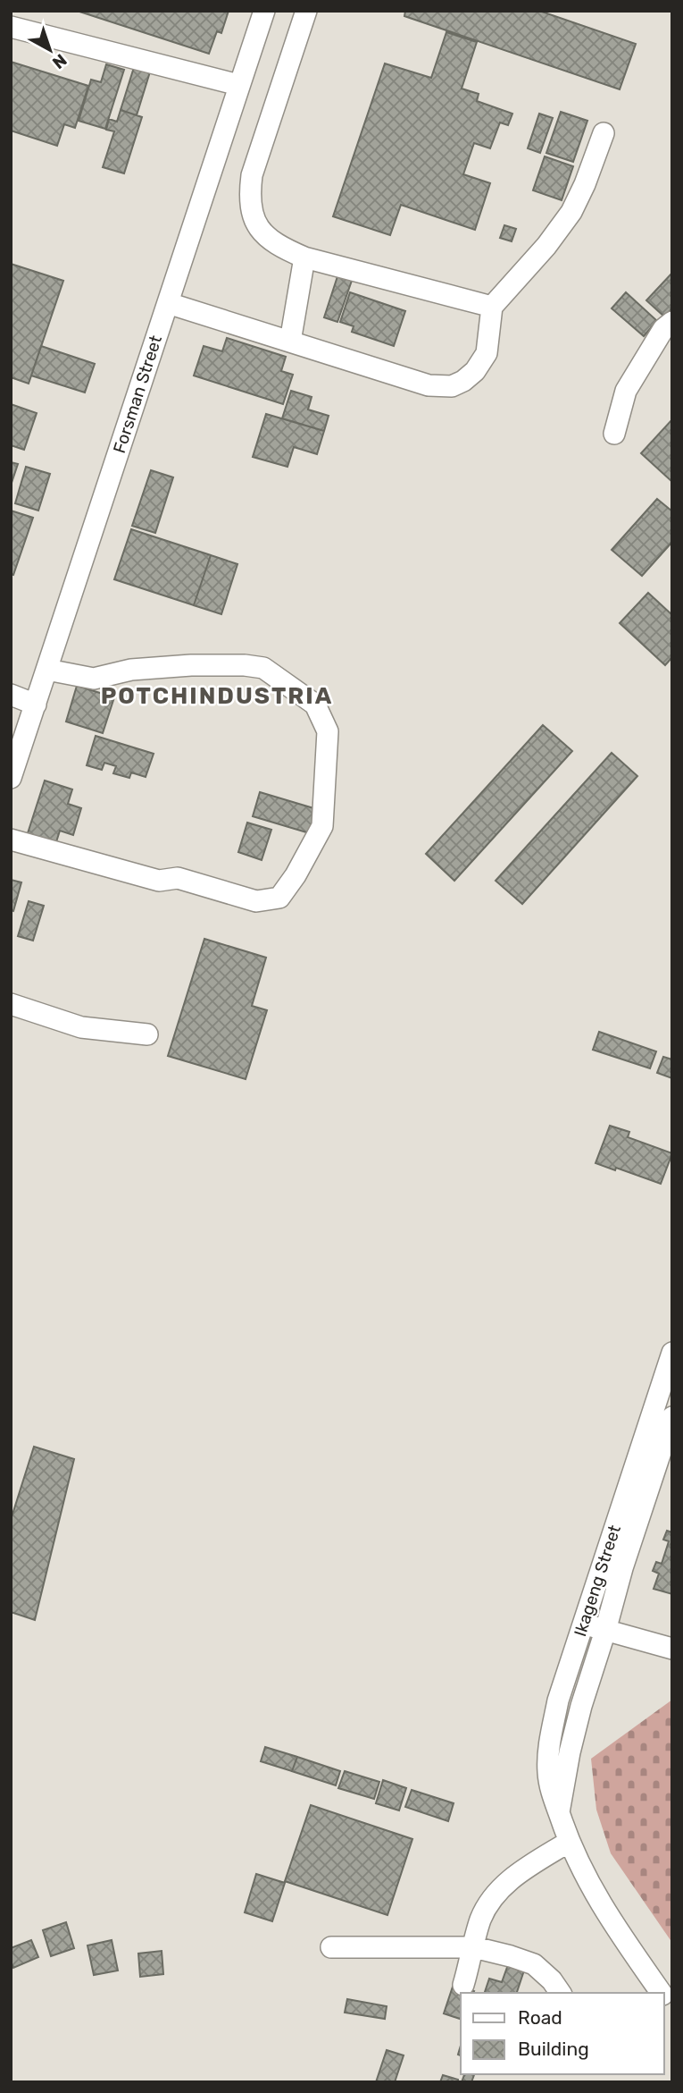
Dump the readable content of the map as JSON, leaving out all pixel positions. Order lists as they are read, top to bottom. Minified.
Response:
{"streets":{"street":["Forsman Street","Ikageng Street"]},"districts":["POTCHINDUSTRIA"],"legend":["Road","Building"],"north":"bottom right"}
